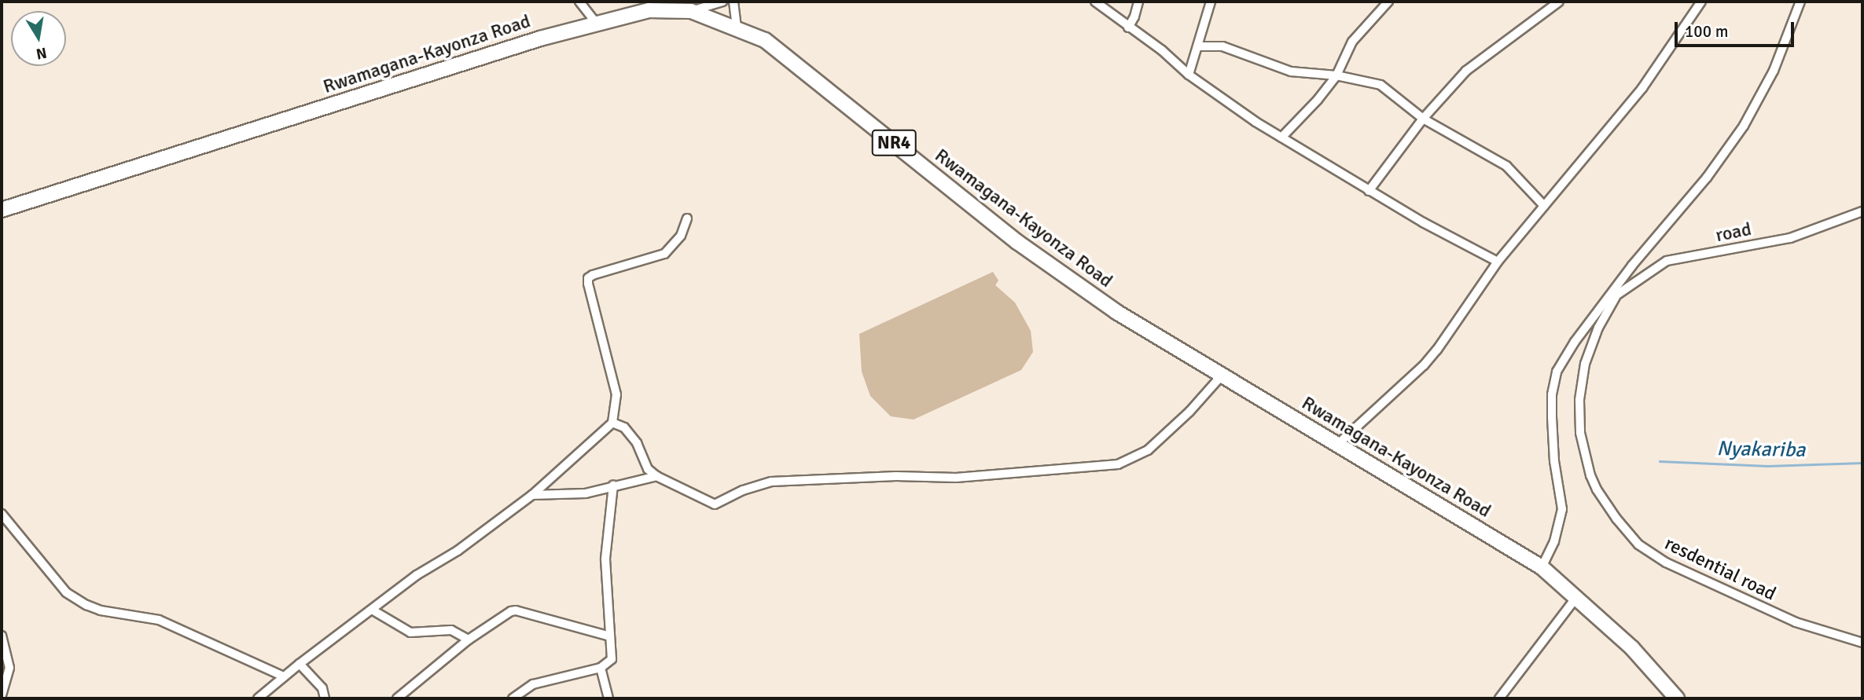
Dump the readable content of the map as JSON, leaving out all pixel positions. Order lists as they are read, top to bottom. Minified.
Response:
{"streets":{"highway":["Rwamagana-Kayonza Road","NR4"],"street":["road","resdential road"]},"crossings":[["road","resdential road"]],"water":["Nyakariba"],"scale_bar":"100 m","north":"bottom"}
